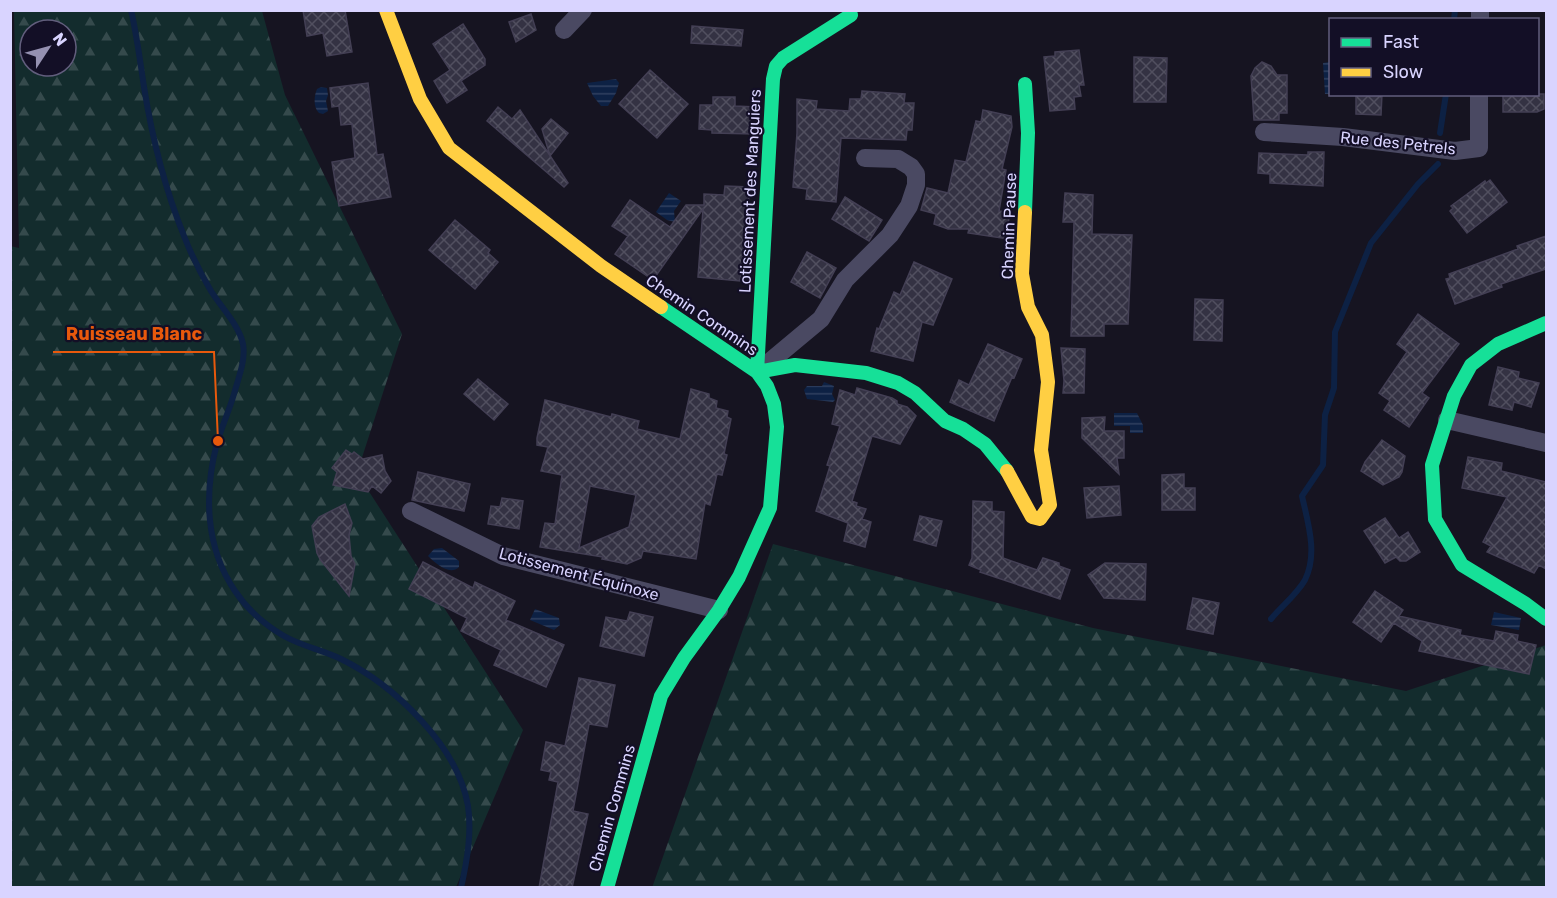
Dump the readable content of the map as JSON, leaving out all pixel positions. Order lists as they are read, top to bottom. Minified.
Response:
{"streets":{"street":["Rue des Petrels","Lotissement des Manguiers","Chemin Pause","Chemin Commins","Lotissement Équinoxe"]},"crossings":[["Lotissement des Manguiers","Chemin Pause"],["Lotissement des Manguiers","Chemin Commins"],["Chemin Pause","Chemin Commins"],["Chemin Commins","Lotissement Équinoxe"]],"places":["Ruisseau Blanc"],"legend":["Fast","Slow"],"north":"top right"}
